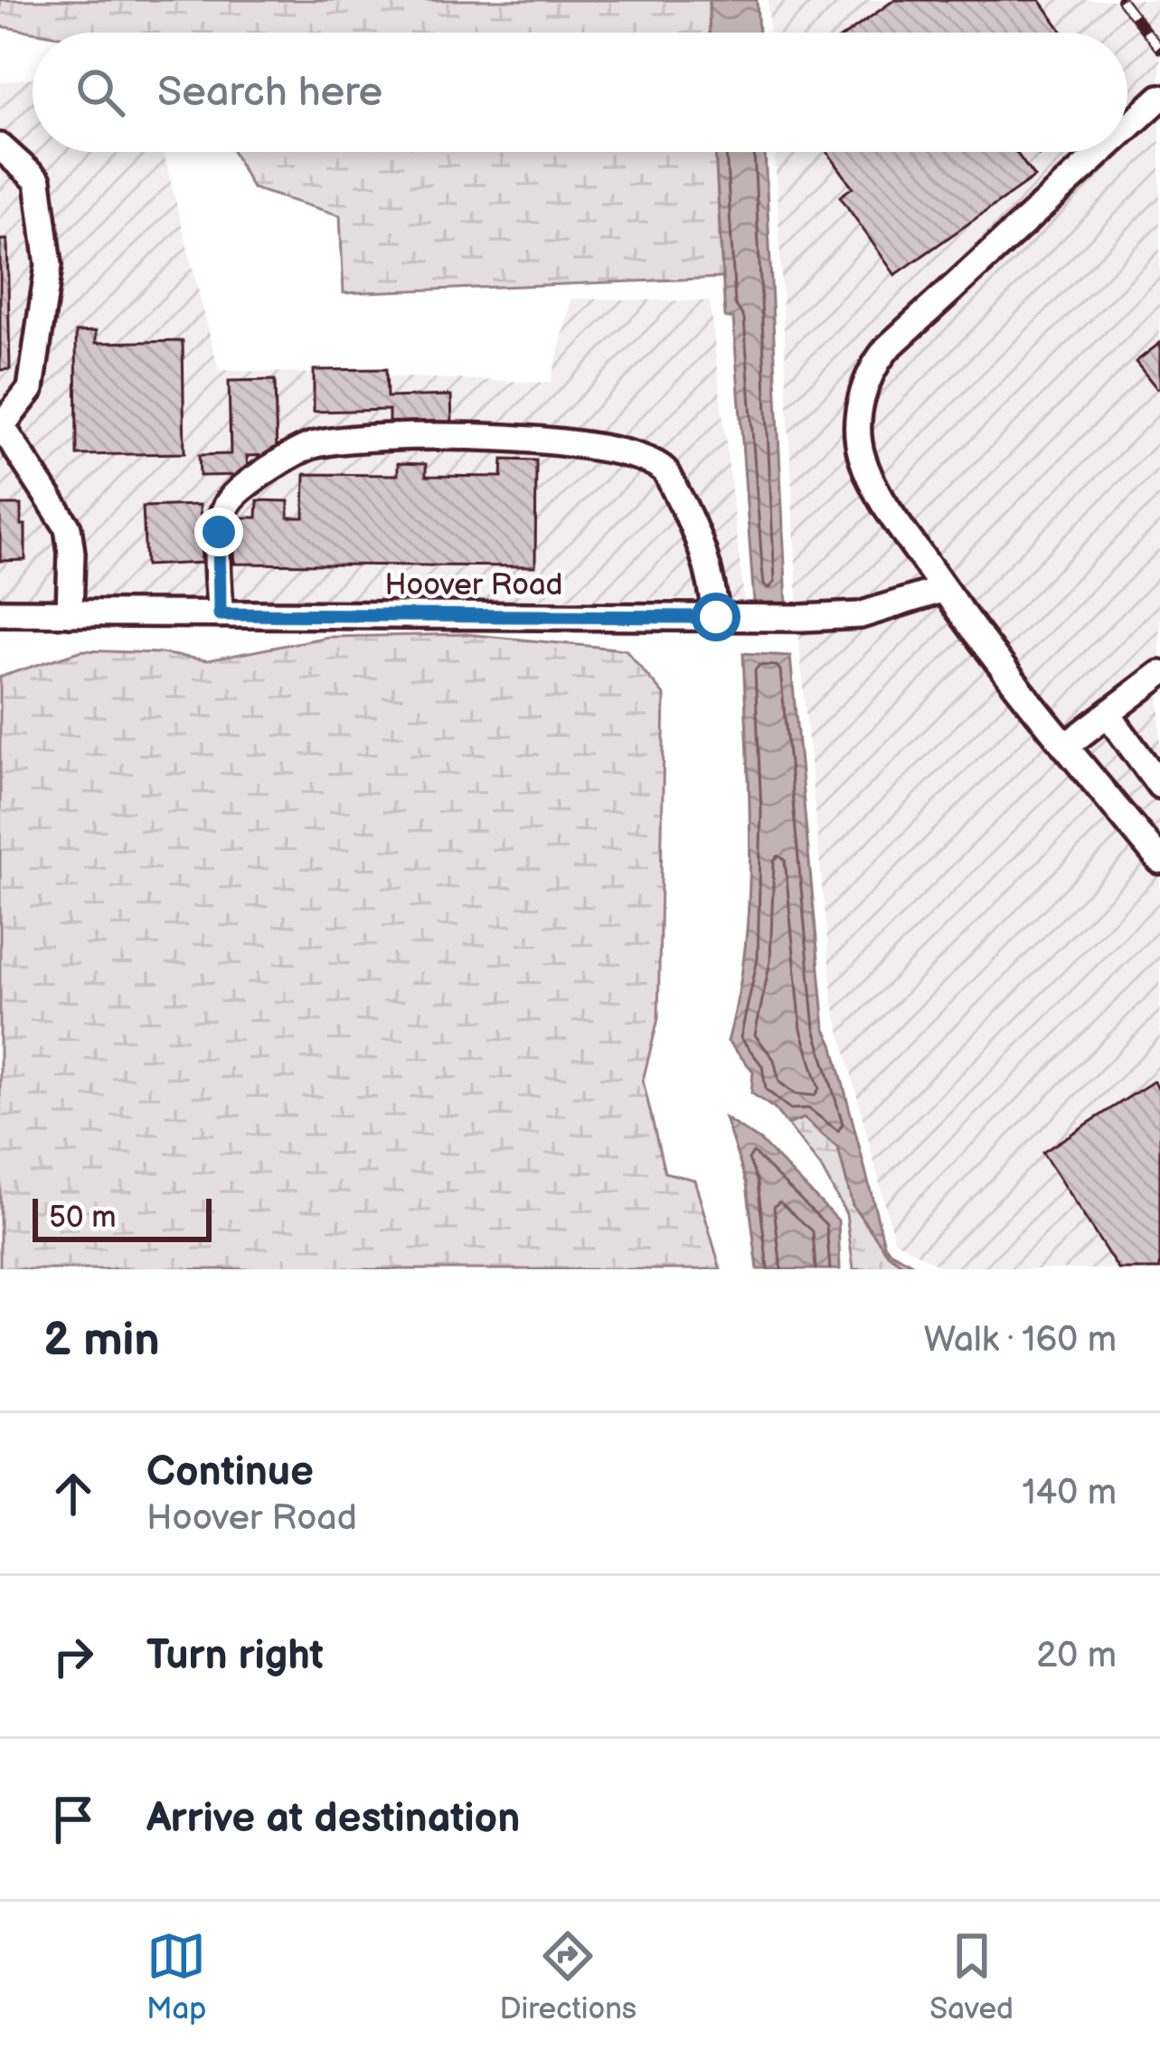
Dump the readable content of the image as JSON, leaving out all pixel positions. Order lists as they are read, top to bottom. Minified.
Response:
{"streets":{"street":["Hoover Road"]},"scale_bar":"50 m","page":{"search":"Search here","scale":"50 m","heading":["2 min","Walk · 160 m"],"list":[["Continue","Hoover Road","140 m"],["Turn right","20 m"],"Arrive at destination"],"nav":["Map","Directions","Saved"]}}
